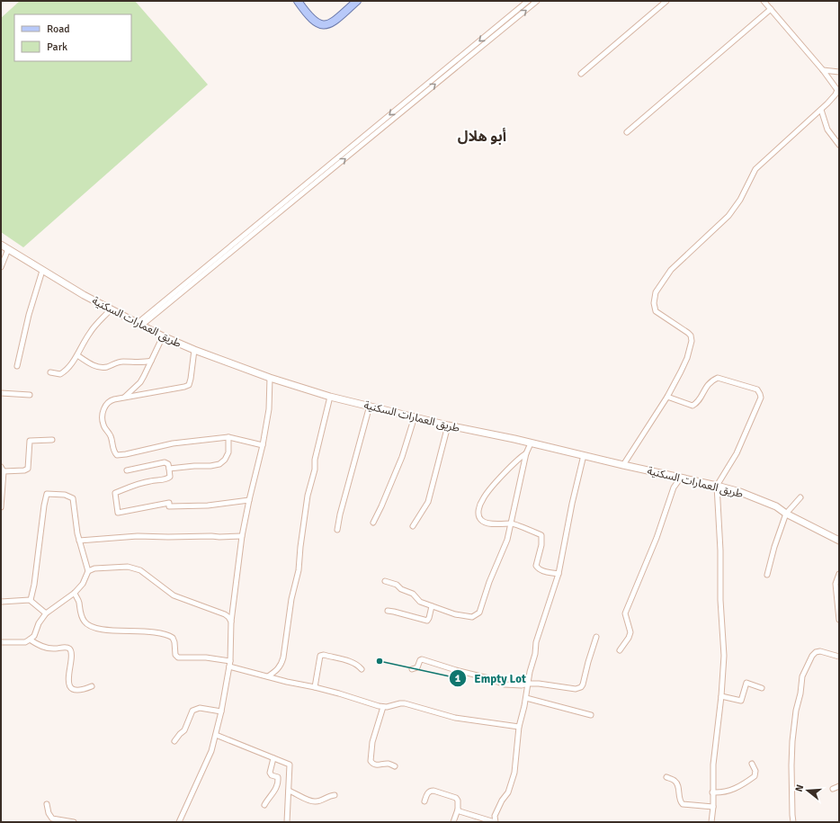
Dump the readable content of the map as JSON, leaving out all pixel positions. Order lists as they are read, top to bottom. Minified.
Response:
{"streets":{"main road":["طريق العمارات السكنية"]},"districts":["أبو هلال"],"places":["Empty Lot"],"legend":["Road","Park"],"north":"left"}
